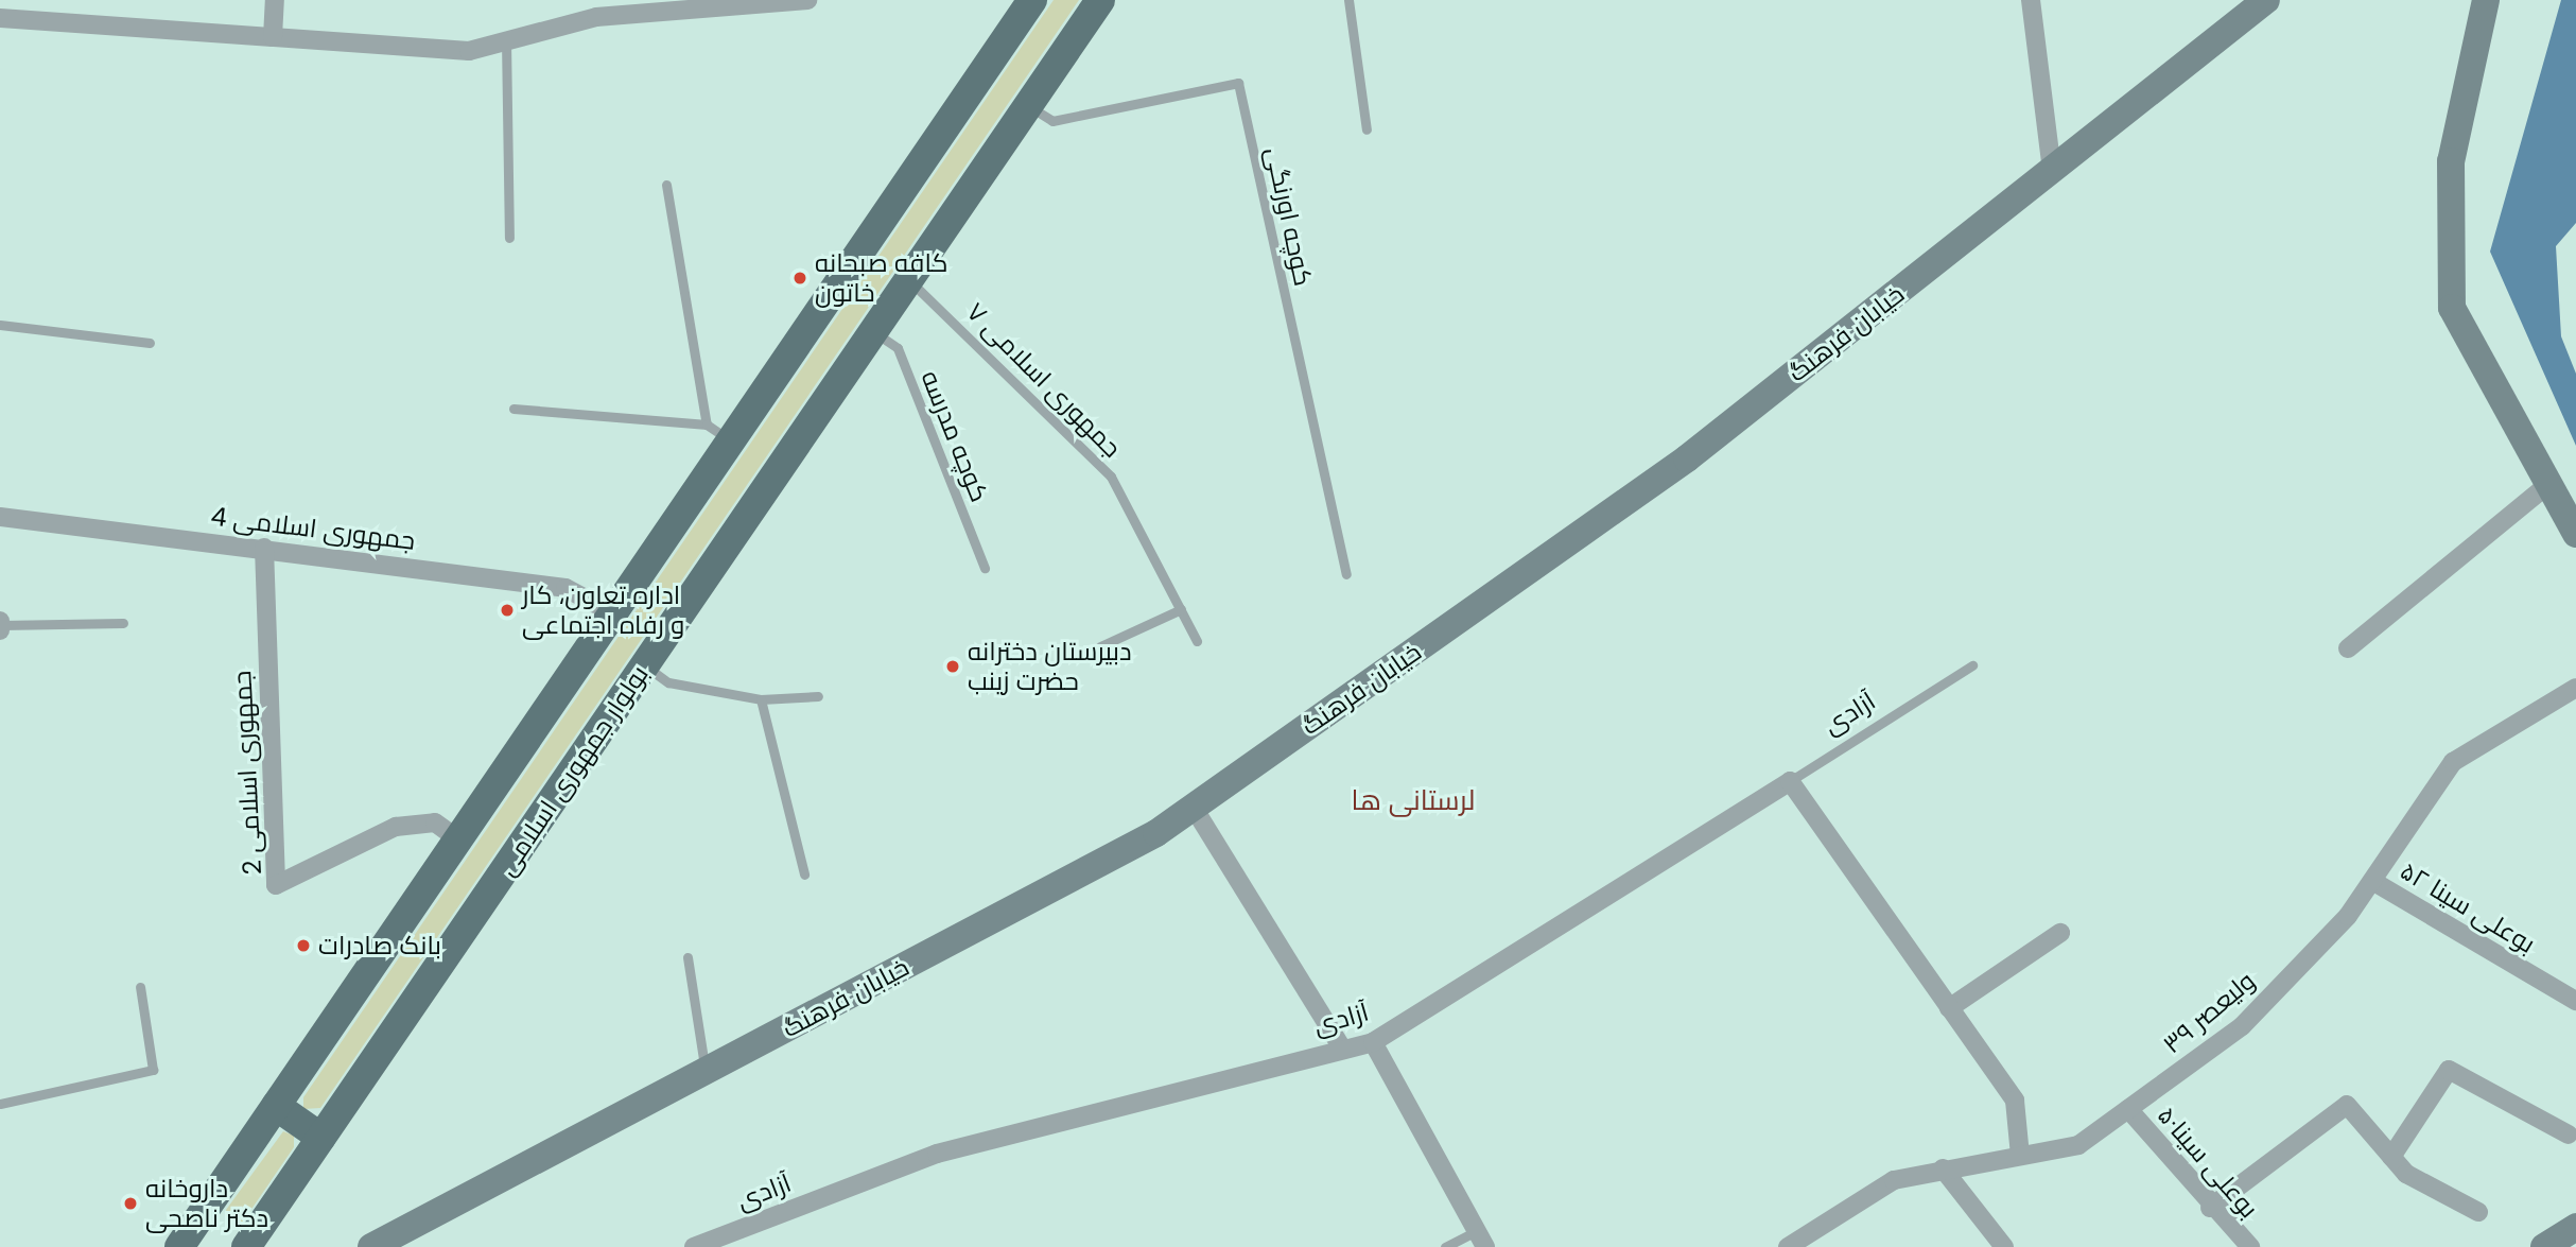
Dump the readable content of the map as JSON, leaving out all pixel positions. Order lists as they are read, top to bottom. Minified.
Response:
{"streets":{"main road":["بولوار جمهوری اسلامی"],"street":["خیابان فرهنگ","جمهوری اسلامی 4","آزادی","جمهوری اسلامی 2","بوعلی سینا ۵۲","ولیعصر ۳۹","بوعلی سینا۵۰"],"lane":["کوچه اورنگی","جمهوری اسلامی ۷","کوچه مدرسه"]},"crossings":[["کوچه اورنگی","بولوار جمهوری اسلامی"],["جمهوری اسلامی ۷","بولوار جمهوری اسلامی"],["کوچه مدرسه","بولوار جمهوری اسلامی"],["جمهوری اسلامی 4","جمهوری اسلامی 2"],["بوعلی سینا ۵۲","ولیعصر ۳۹"],["ولیعصر ۳۹","بوعلی سینا۵۰"]],"districts":["لرستانی ها"],"places":["کافه صبحانه خاتون","اداره تعاون، کار و رفاه اجتماعی","دبیرستان دخترانه حضرت زینب","بانک صادرات","داروخانه دکتر ناصحی"]}
